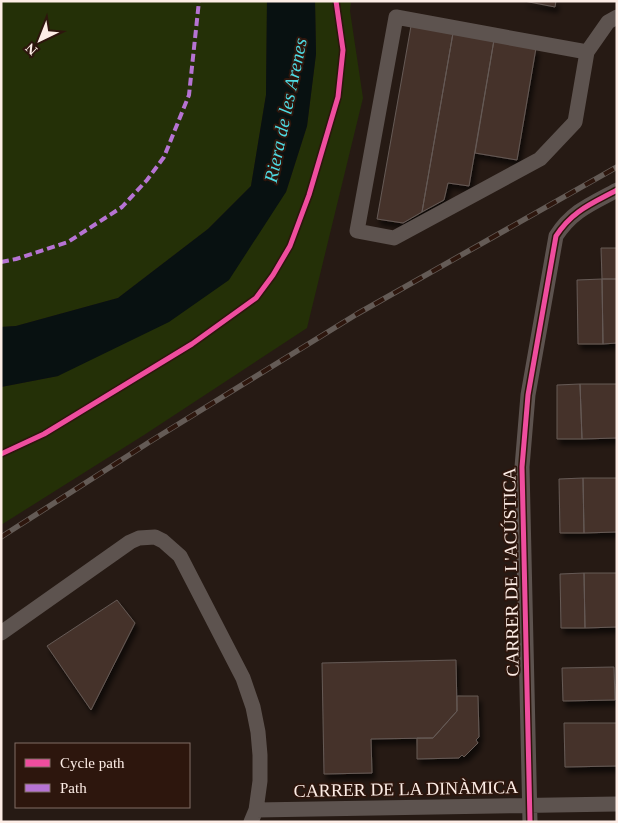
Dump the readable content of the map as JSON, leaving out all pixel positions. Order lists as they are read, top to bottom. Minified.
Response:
{"streets":{"street":["CARRER DE L'ACÚSTICA","CARRER DE LA DINÀMICA"]},"crossings":[["CARRER DE L'ACÚSTICA","CARRER DE LA DINÀMICA"]],"water":["Riera de les Arenes"],"legend":["Cycle path","Path"],"north":"bottom left"}
